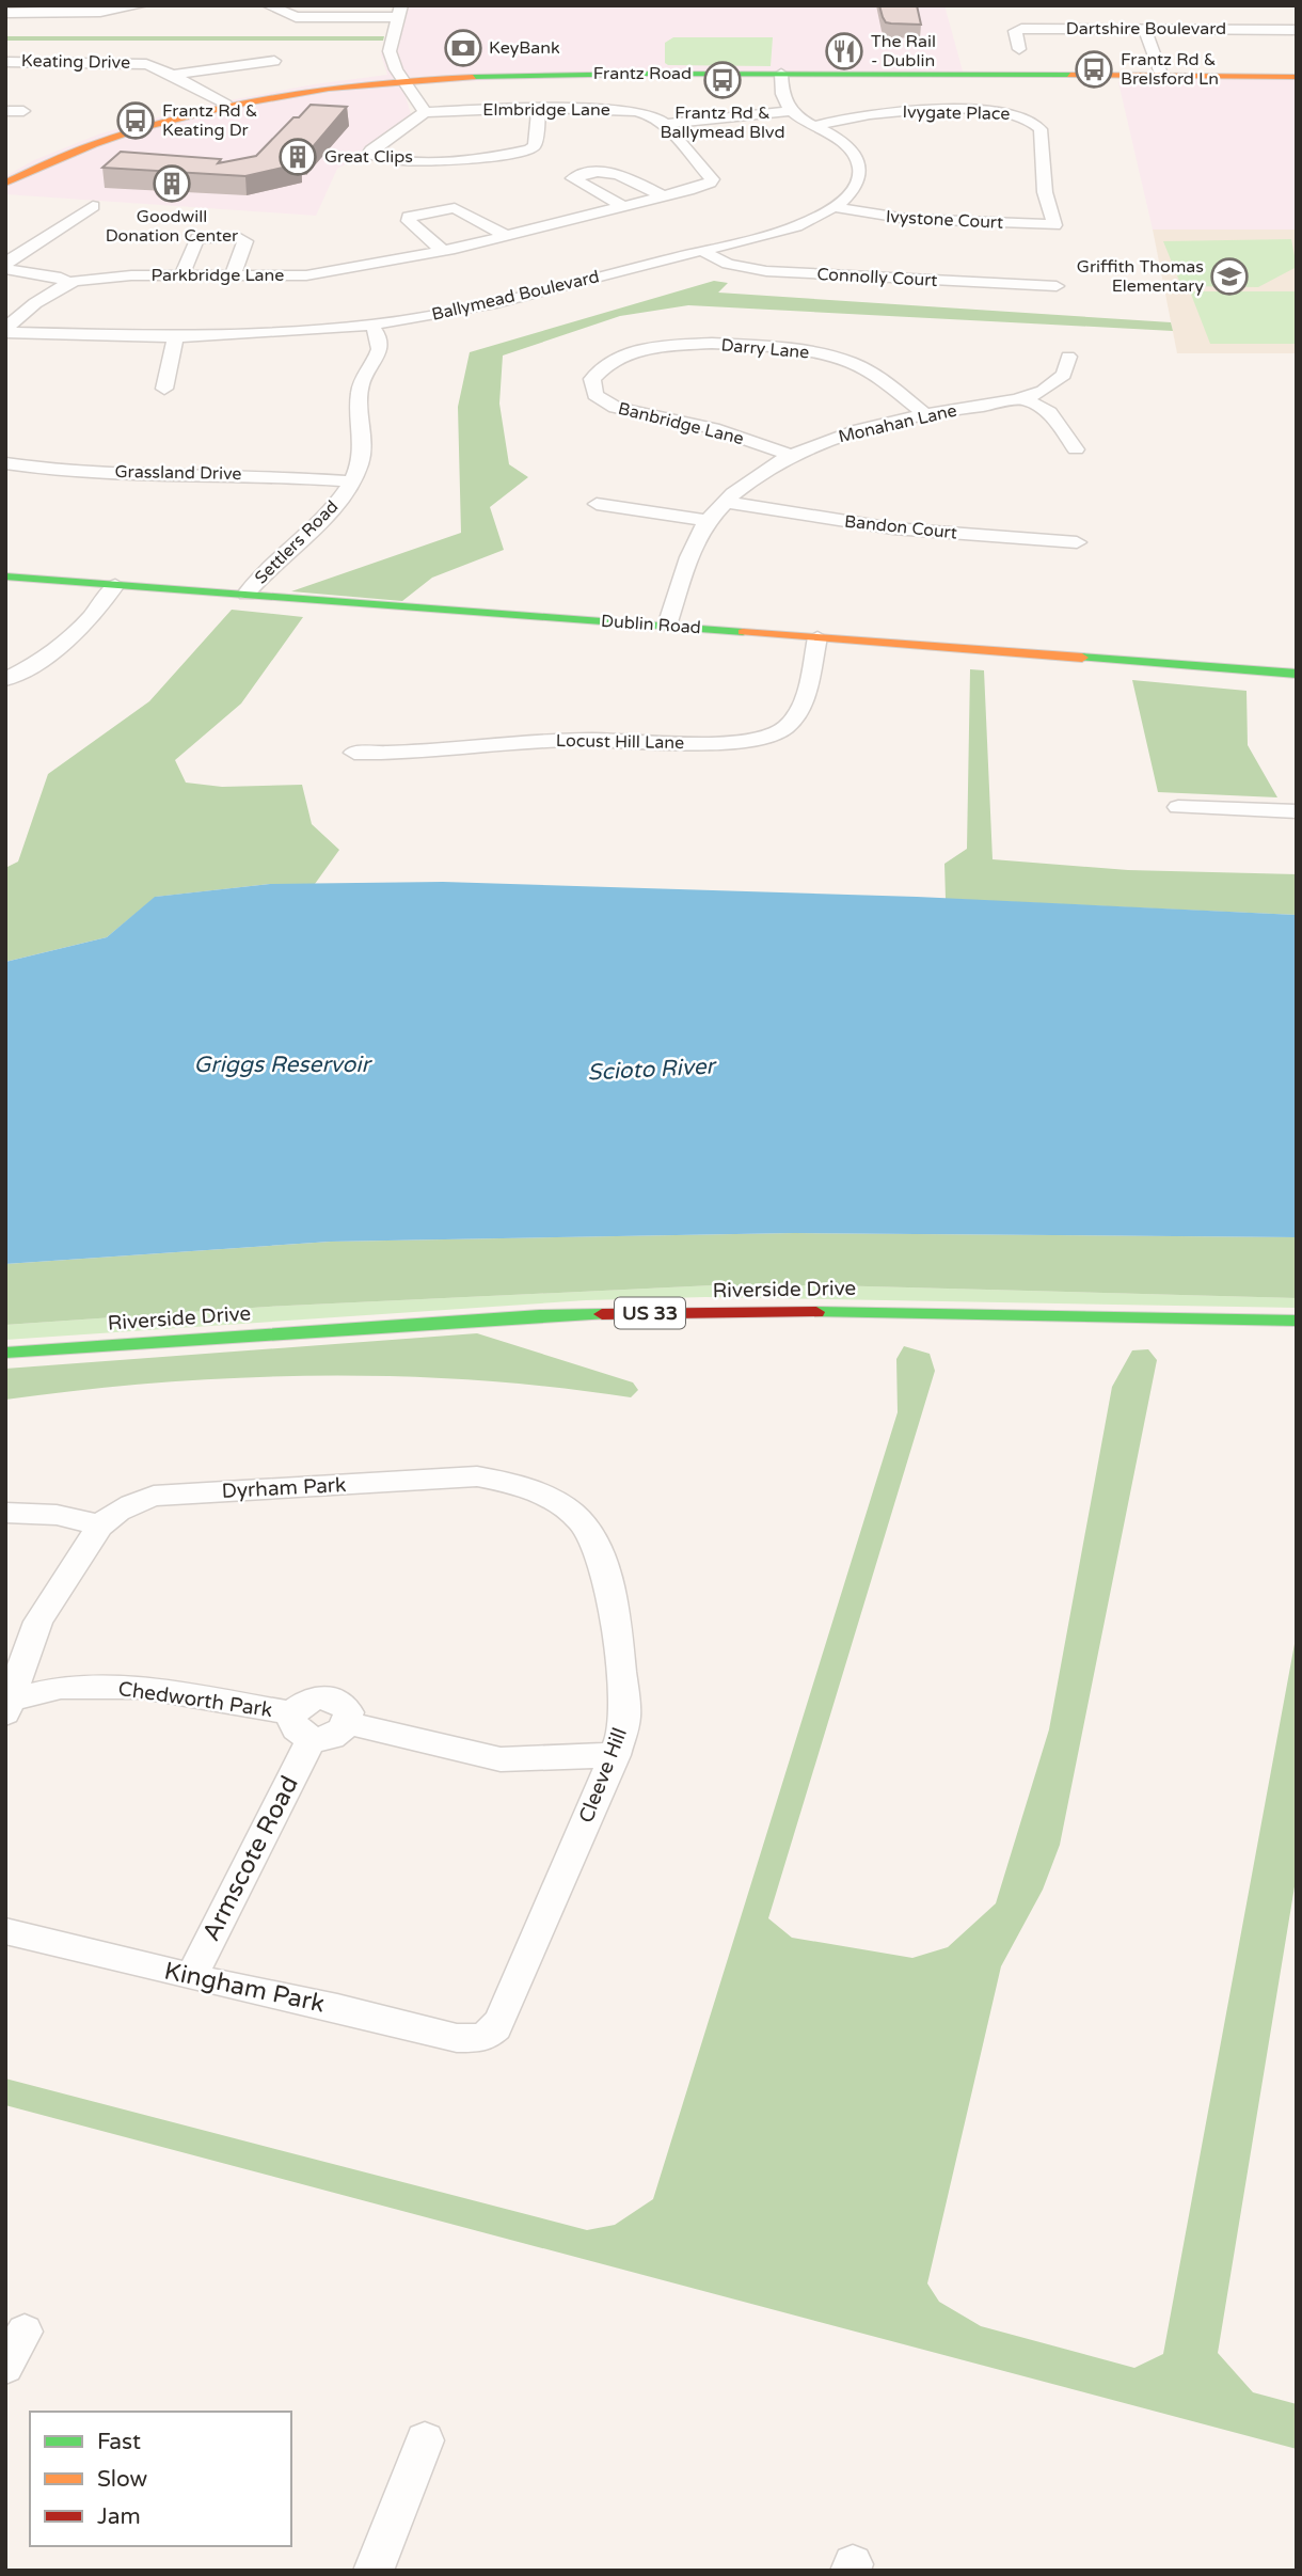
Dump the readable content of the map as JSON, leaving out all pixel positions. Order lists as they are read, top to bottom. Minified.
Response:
{"streets":{"main road":["Frantz Road","Dublin Road","Riverside Drive","US 33"],"street":["Dartshire Boulevard","Keating Drive","Elmbridge Lane","Ivygate Place","Ivystone Court","Parkbridge Lane","Connolly Court","Ballymead Boulevard","Darry Lane","Banbridge Lane","Monahan Lane","Grassland Drive","Bandon Court","Settlers Road","Locust Hill Lane","Dyrham Park","Chedworth Park","Cleeve Hill","Armscote Road","Kingham Park"]},"crossings":[["Keating Drive","Frantz Road"],["Elmbridge Lane","Parkbridge Lane"],["Ivygate Place","Ivystone Court"],["Ivygate Place","Ballymead Boulevard"],["Ivystone Court","Ballymead Boulevard"],["Parkbridge Lane","Ballymead Boulevard"],["Connolly Court","Ballymead Boulevard"],["Ballymead Boulevard","Settlers Road"],["Darry Lane","Banbridge Lane"],["Darry Lane","Monahan Lane"],["Banbridge Lane","Monahan Lane"],["Monahan Lane","Bandon Court"],["Monahan Lane","Dublin Road"],["Grassland Drive","Settlers Road"],["Settlers Road","Dublin Road"],["Dublin Road","Locust Hill Lane"],["Dyrham Park","Cleeve Hill"],["Chedworth Park","Armscote Road"],["Cleeve Hill","Kingham Park"],["Armscote Road","Kingham Park"]],"water":["Griggs Reservoir","Scioto River"],"places":{"bank":["KeyBank"],"restaurant":["The Rail - Dublin"],"bus stop":["Frantz Rd & Brelsford Ln","Frantz Rd & Ballymead Blvd","Frantz Rd & Keating Dr"],"building":["Great Clips","Goodwill Donation Center"],"school or university":["Griffith Thomas Elementary"]},"legend":["Fast","Slow","Jam"]}
